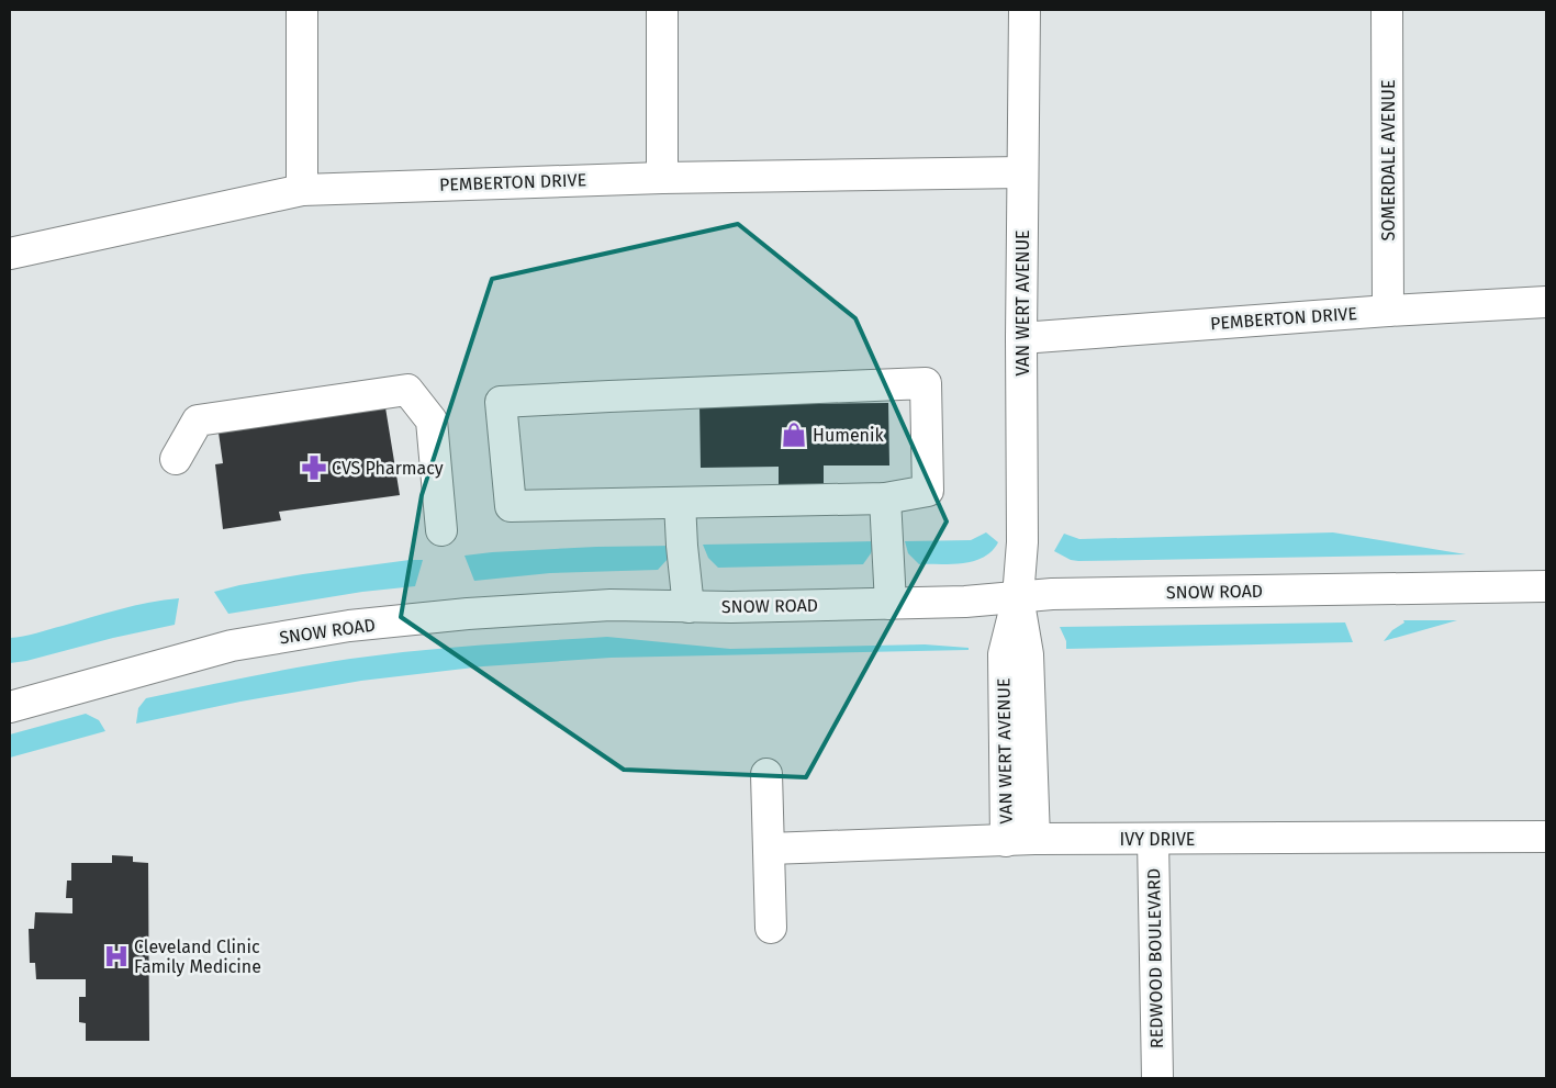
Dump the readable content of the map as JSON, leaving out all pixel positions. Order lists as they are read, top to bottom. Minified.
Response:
{"streets":{"street":["SOMERDALE AVENUE","PEMBERTON DRIVE","VAN WERT AVENUE","SNOW ROAD","IVY DRIVE","REDWOOD BOULEVARD"]},"crossings":[["SOMERDALE AVENUE","PEMBERTON DRIVE"],["PEMBERTON DRIVE","VAN WERT AVENUE"],["VAN WERT AVENUE","SNOW ROAD"],["VAN WERT AVENUE","IVY DRIVE"],["IVY DRIVE","REDWOOD BOULEVARD"]],"places":{"shop":["Humenik"],"pharmacy":["CVS Pharmacy"],"hospital":["Cleveland Clinic Family Medicine"]}}
